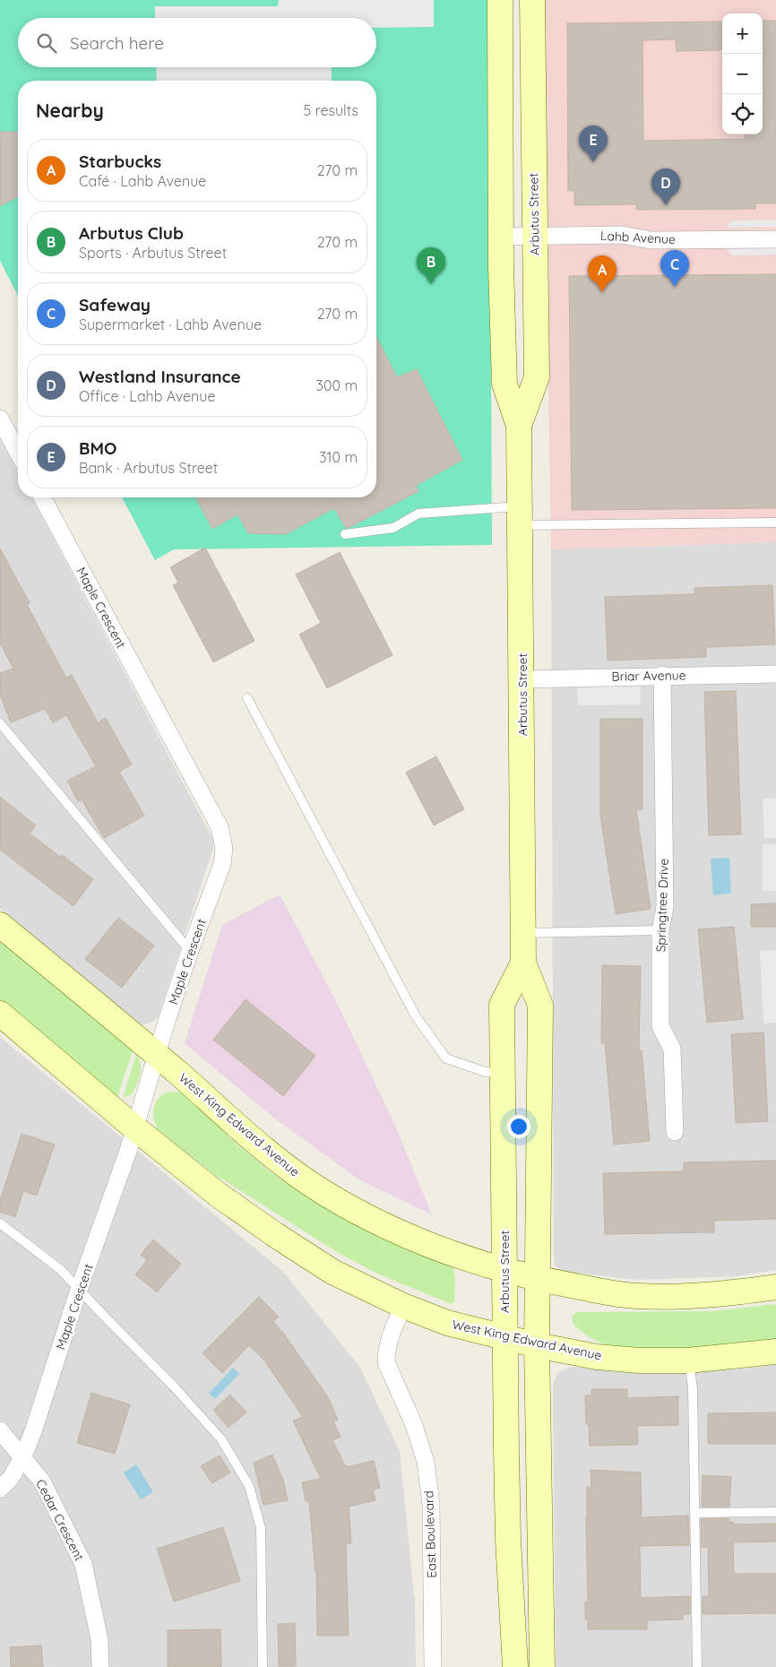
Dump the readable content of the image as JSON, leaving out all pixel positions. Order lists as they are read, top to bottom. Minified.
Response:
{"streets":{"main road":["Arbutus Street","West King Edward Avenue"],"street":["Lahb Avenue","Maple Crescent","Briar Avenue","Springtree Drive","Cedar Crescent","East Boulevard"]},"crossings":[["Arbutus Street","Lahb Avenue"],["Arbutus Street","Briar Avenue"],["Arbutus Street","West King Edward Avenue"],["Maple Crescent","West King Edward Avenue"],["Maple Crescent","Cedar Crescent"],["Briar Avenue","Springtree Drive"],["West King Edward Avenue","East Boulevard"]],"page":{"map_buttons":["+","−"],"search":"Search here","heading":["Nearby","5 results"],"pins":["E","D","B","C","A"],"list":[{"mark":"A","name":"Starbucks","note":"Café · Lahb Avenue","value":"270 m"},{"mark":"B","name":"Arbutus Club","note":"Sports · Arbutus Street","value":"270 m"},{"mark":"C","name":"Safeway","note":"Supermarket · Lahb Avenue","value":"270 m"},{"mark":"D","name":"Westland Insurance","note":"Office · Lahb Avenue","value":"300 m"},{"mark":"E","name":"BMO","note":"Bank · Arbutus Street","value":"310 m"}]}}
